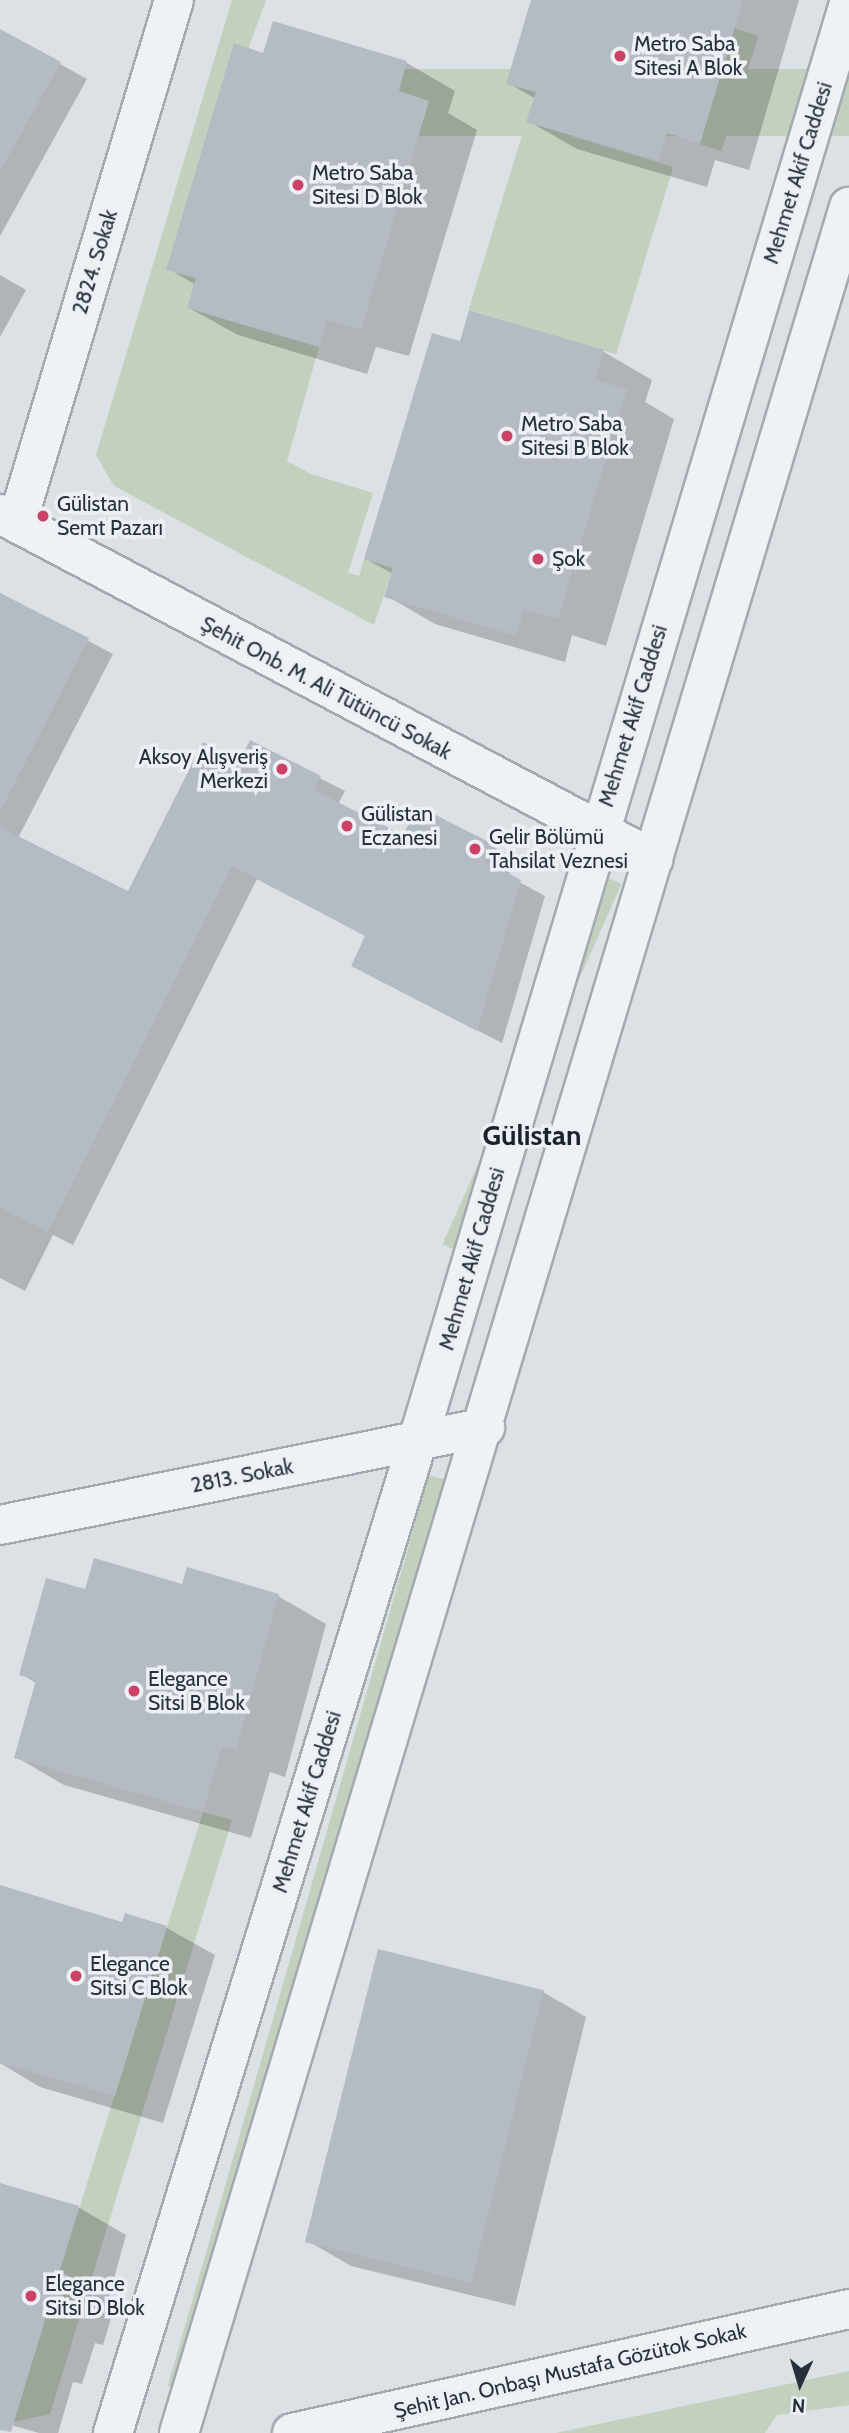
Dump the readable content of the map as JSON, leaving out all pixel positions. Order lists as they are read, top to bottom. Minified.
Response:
{"streets":{"street":["Mehmet Akif Caddesi","2824. Sokak","Şehit Onb. M. Ali Tütüncü Sokak","2813. Sokak","Şehit Jan. Onbaşı Mustafa Gözütok Sokak"]},"crossings":[["Mehmet Akif Caddesi","Şehit Onb. M. Ali Tütüncü Sokak"],["Mehmet Akif Caddesi","2813. Sokak"],["2824. Sokak","Şehit Onb. M. Ali Tütüncü Sokak"]],"districts":["Gülistan"],"places":["Metro Saba Sitesi A Blok","Metro Saba Sitesi D Blok","Metro Saba Sitesi B Blok","Gülistan Semt Pazarı","Şok","Aksoy Alışveriş Merkezi","Gülistan Eczanesi","Gelir Bölümü Tahsilat Veznesi","Elegance Sitsi B Blok","Elegance Sitsi C Blok","Elegance Sitsi D Blok"],"north":"bottom"}
